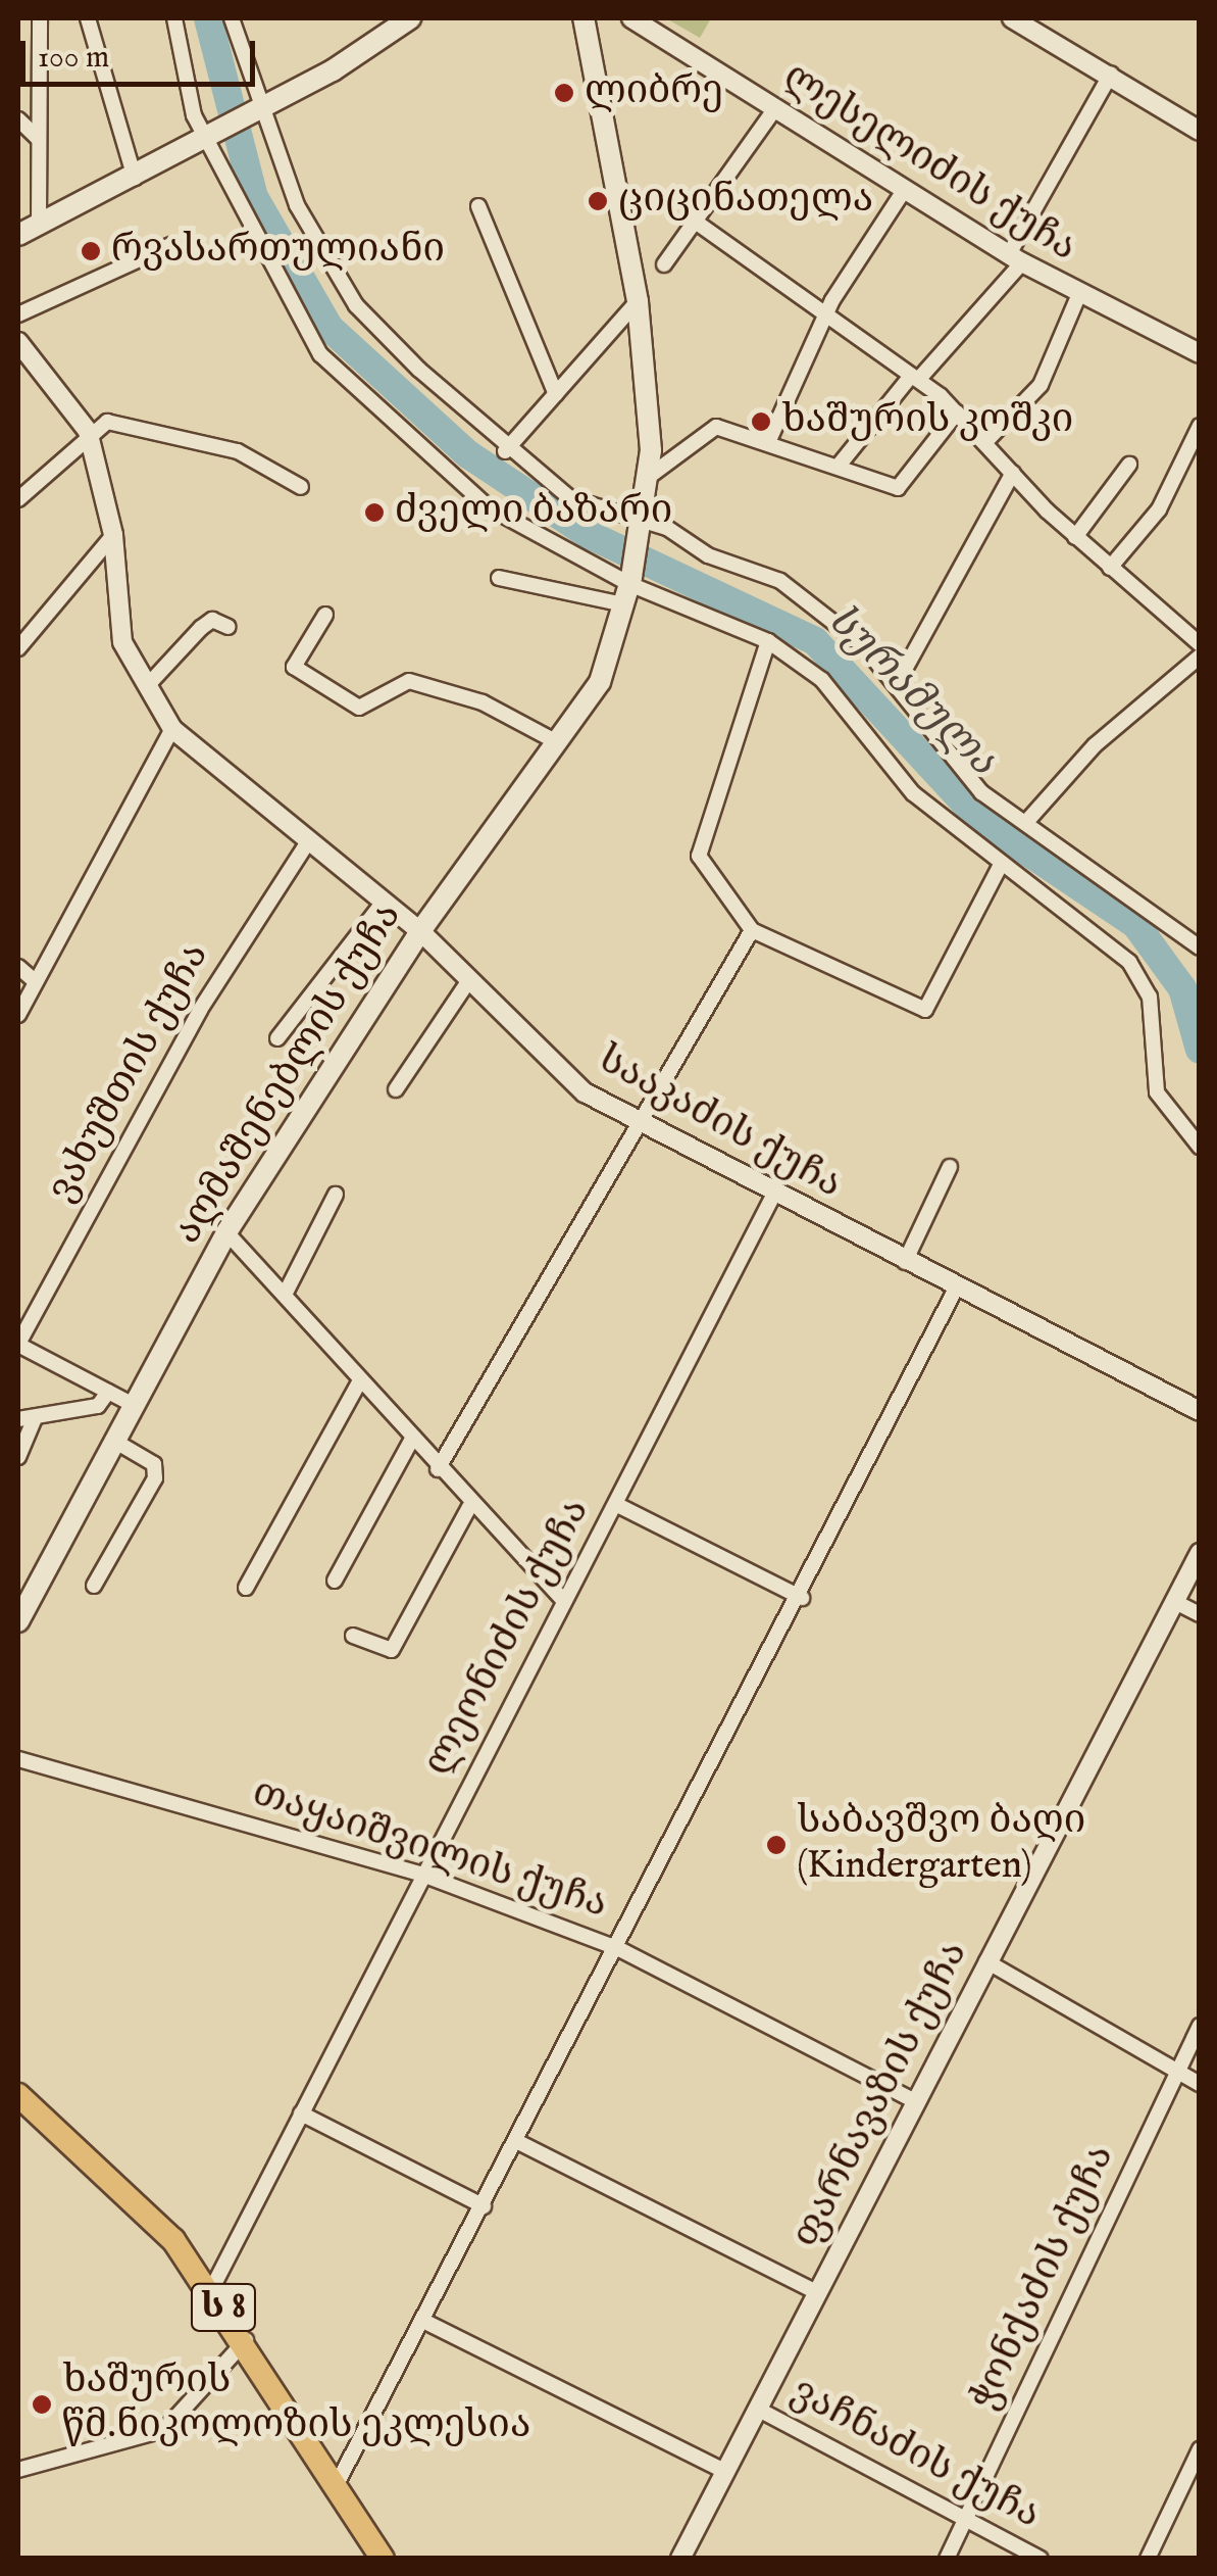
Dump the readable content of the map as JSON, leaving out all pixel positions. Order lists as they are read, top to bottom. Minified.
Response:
{"streets":{"highway":["ს 8"],"main road":["აღმაშენებლის ქუჩა"],"street":["ლესელიძის ქუჩა","ვახუშთის ქუჩა","სააკაძის ქუჩა","ლეონიძის ქუჩა","თაყაიშვილის ქუჩა","ფარნავაზის ქუჩა","ჭონქაძის ქუჩა","ვაჩნაძის ქუჩა"]},"crossings":[["ვახუშთის ქუჩა","სააკაძის ქუჩა"],["აღმაშენებლის ქუჩა","სააკაძის ქუჩა"],["სააკაძის ქუჩა","ლეონიძის ქუჩა"],["ლეონიძის ქუჩა","თაყაიშვილის ქუჩა"],["ლეონიძის ქუჩა","ს 8"],["თაყაიშვილის ქუჩა","ფარნავაზის ქუჩა"],["ფარნავაზის ქუჩა","ვაჩნაძის ქუჩა"],["ჭონქაძის ქუჩა","ვაჩნაძის ქუჩა"]],"water":["სურამულა"],"places":["ლიბრე","ციცინათელა","რვასართულიანი","ხაშურის კოშკი","ძველი ბაზარი","საბავშვო ბაღი (Kindergarten)","ხაშურის წმ.ნიკოლოზის ეკლესია"],"scale_bar":"100 m"}
